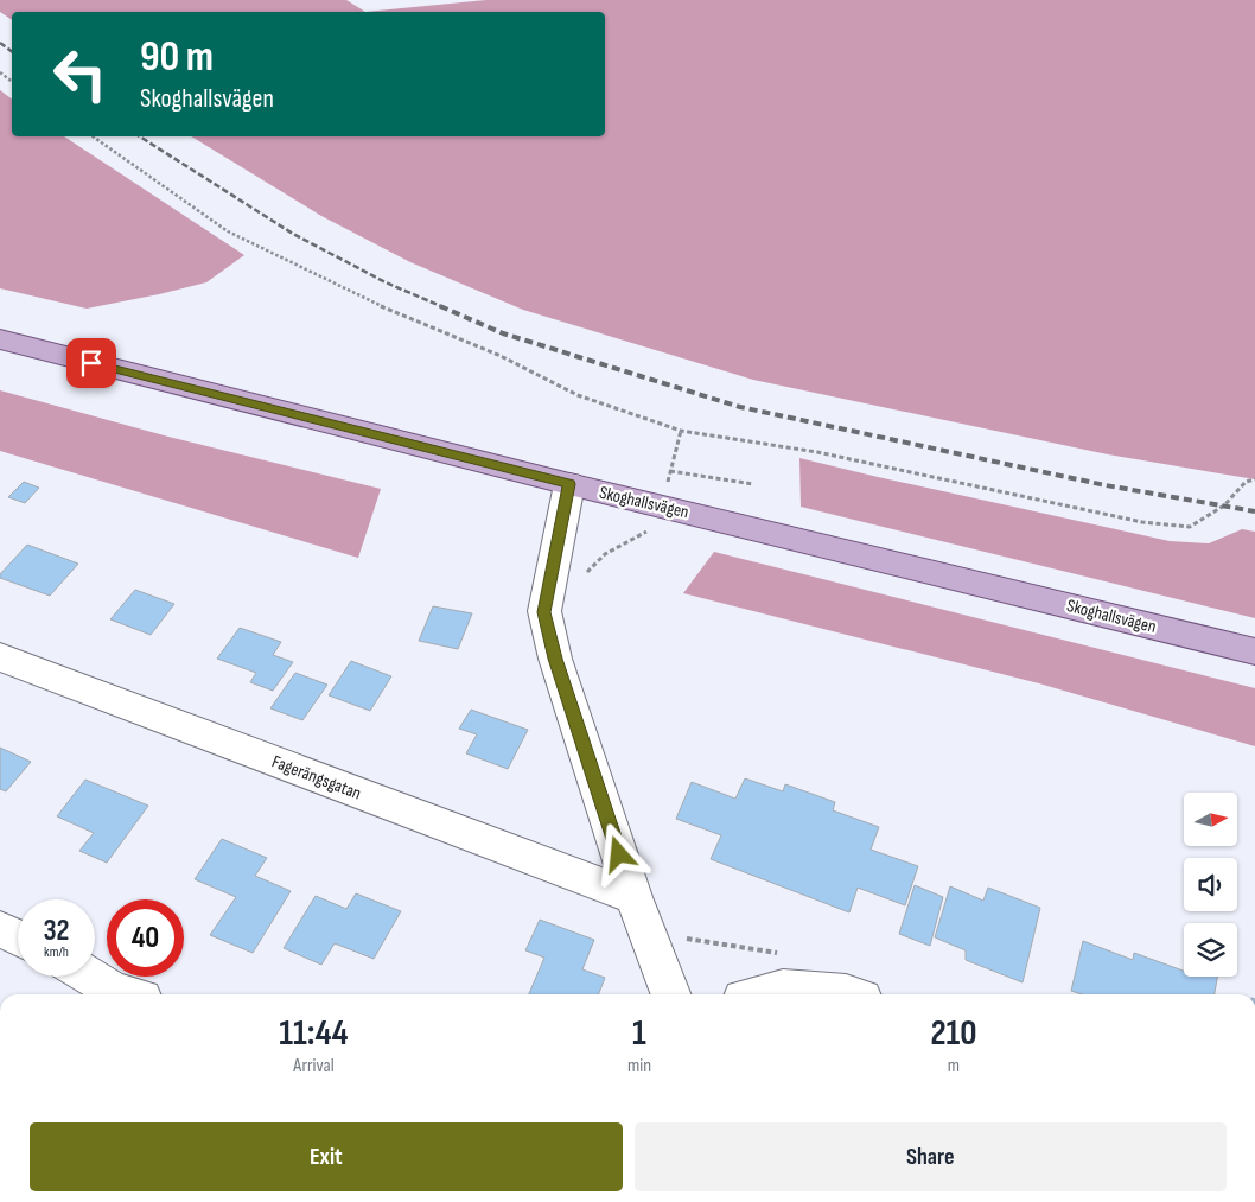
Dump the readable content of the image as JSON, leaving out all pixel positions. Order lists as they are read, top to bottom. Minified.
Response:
{"streets":{"main road":["Skoghallsvägen"],"street":["Fagerängsgatan"]},"north":"right","page":{"turn":["90 m","Skoghallsvägen"],"speed":"32 km/h","limit":"40","eta":["11:44","Arrival","1","min","210","m"],"buttons":["Exit","Share"]}}
